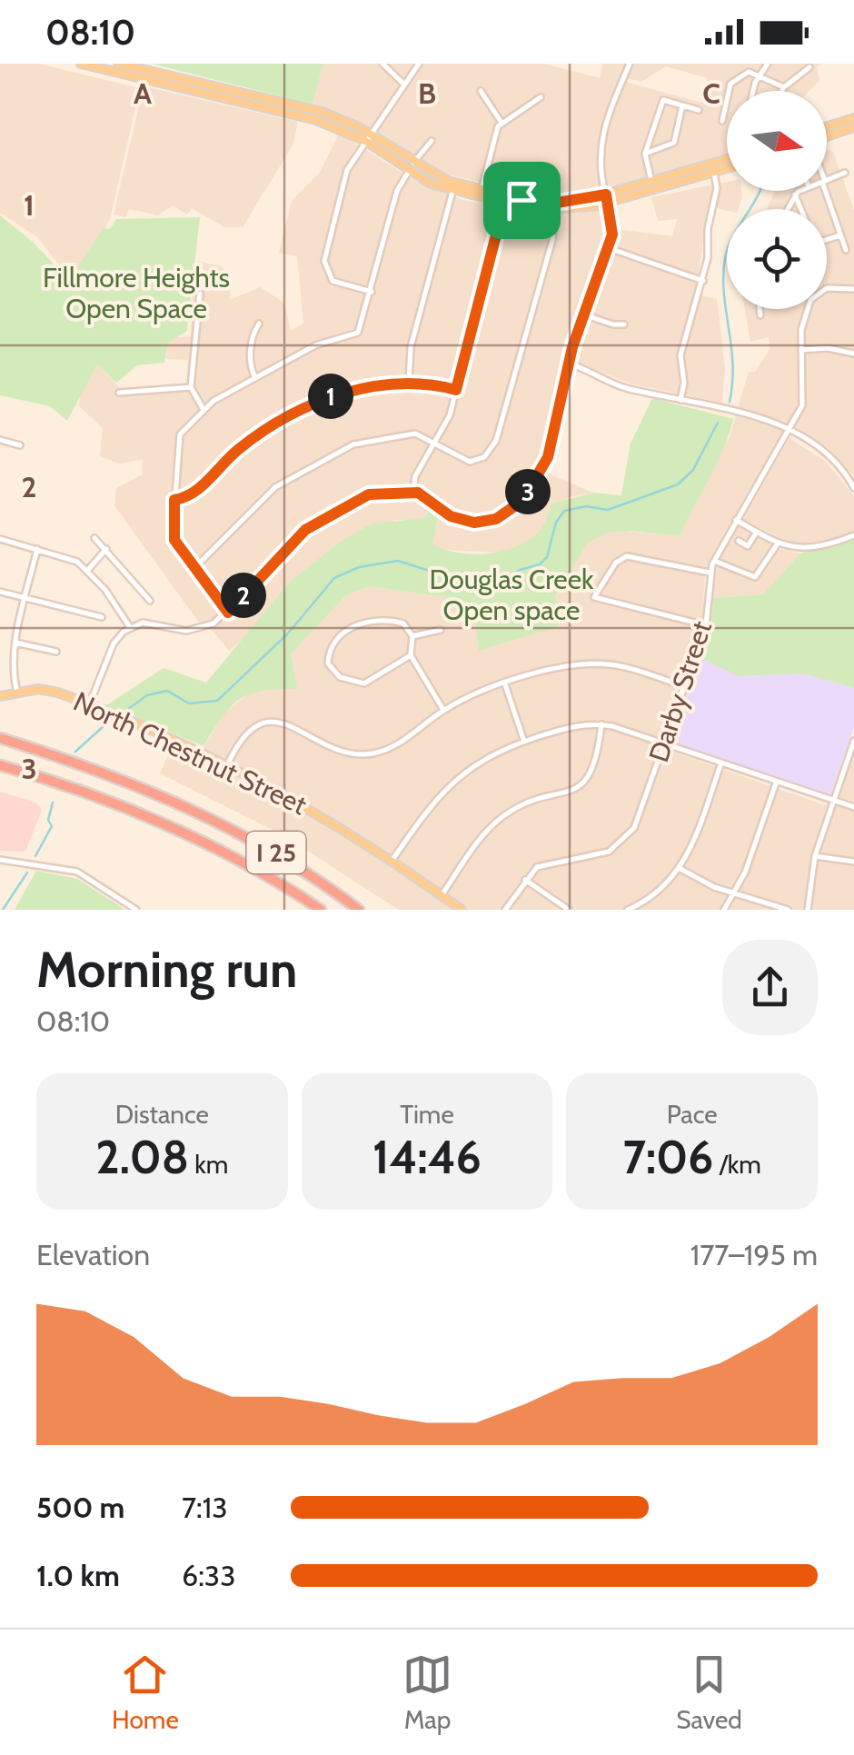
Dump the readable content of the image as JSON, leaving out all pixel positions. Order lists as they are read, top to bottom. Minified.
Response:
{"streets":{"highway":["I 25"],"main road":["North Chestnut Street"],"street":["Darby Street"]},"parks":["Fillmore Heights Open Space","Douglas Creek Open space"],"north":"right","page":{"status":"08:10","pins":["1","3","2"],"heading":["Morning run","08:10"],"stats":[["Distance","2.08 km"],["Time","14:46"],["Pace","7:06 /km"]],"chart":["Elevation","177–195 m"],"list":[{"name":"500 m","note":"7:13"},{"name":"1.0 km","note":"6:33"}],"tabs":["Home","Map","Saved"]},"grid":{"columns":["A","B","C"],"rows":["1","2","3"]}}
